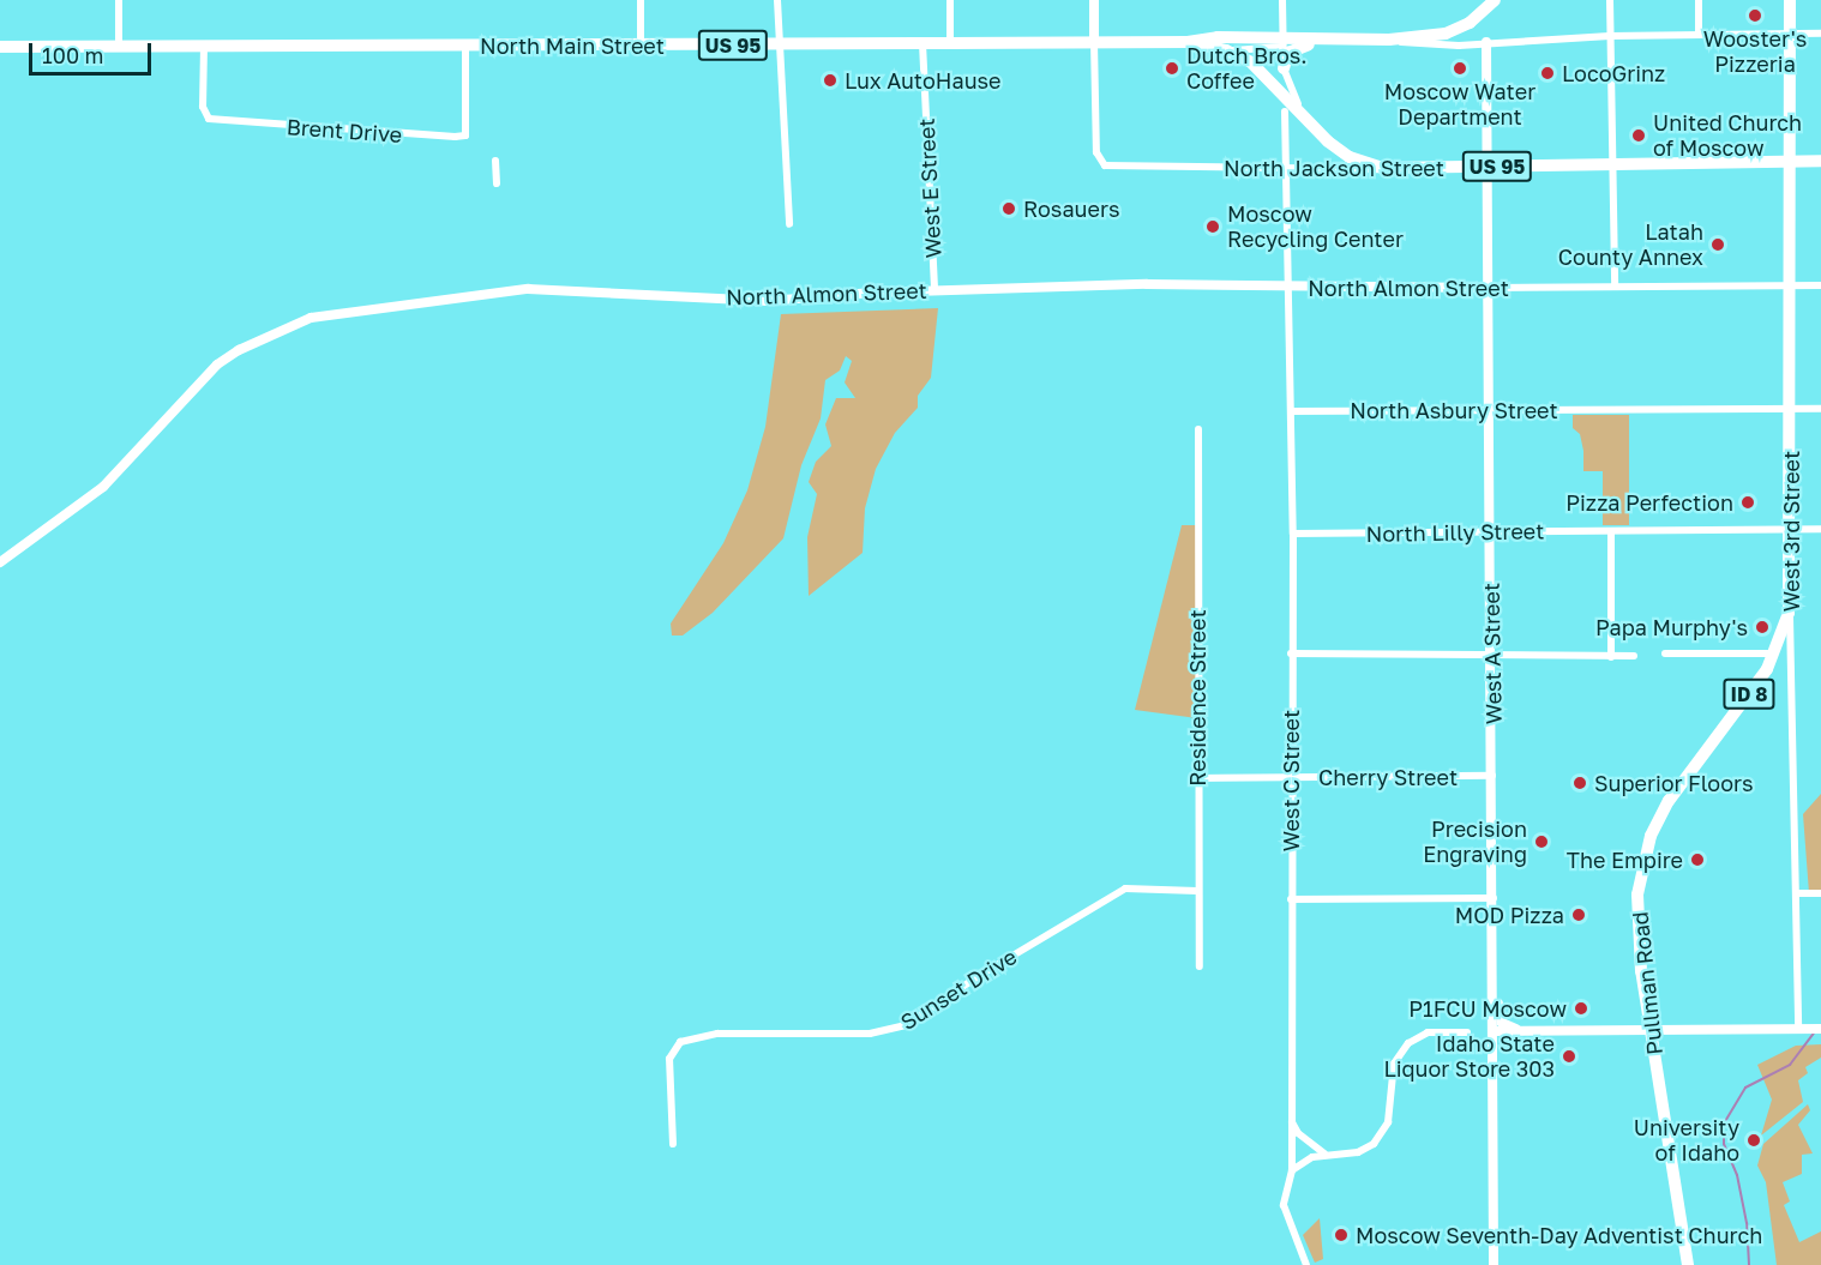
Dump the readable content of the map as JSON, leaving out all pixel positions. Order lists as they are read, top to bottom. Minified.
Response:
{"streets":{"main road":["North Main Street","US 95","North Jackson Street","West 3rd Street","ID 8","Pullman Road"],"street":["Brent Drive","West E Street","North Almon Street","North Asbury Street","North Lilly Street","West A Street","Residence Street","Cherry Street","West C Street","Sunset Drive"]},"crossings":[["North Main Street","Brent Drive"],["North Main Street","North Jackson Street"],["North Main Street","West E Street"],["North Main Street","West 3rd Street"],["North Main Street","West A Street"],["North Main Street","ID 8"],["US 95","North Jackson Street"],["US 95","West 3rd Street"],["North Jackson Street","West A Street"],["North Jackson Street","West C Street"],["West E Street","North Almon Street"],["North Almon Street","West 3rd Street"],["North Almon Street","West A Street"],["North Almon Street","West C Street"],["North Asbury Street","West 3rd Street"],["North Asbury Street","West A Street"],["North Asbury Street","West C Street"],["West 3rd Street","North Lilly Street"],["West 3rd Street","ID 8"],["West 3rd Street","Pullman Road"],["North Lilly Street","West A Street"],["North Lilly Street","West C Street"],["West A Street","Cherry Street"],["Residence Street","Cherry Street"],["Residence Street","Sunset Drive"],["Cherry Street","West C Street"]],"places":["Wooster's Pizzeria","Dutch Bros. Coffee","Moscow Water Department","LocoGrinz","Lux AutoHause","United Church of Moscow","Rosauers","Moscow Recycling Center","Latah County Annex","Pizza Perfection","Papa Murphy's","Superior Floors","Precision Engraving","The Empire","MOD Pizza","P1FCU Moscow","Idaho State Liquor Store 303","University of Idaho","Moscow Seventh-Day Adventist Church"],"scale_bar":"100 m"}
